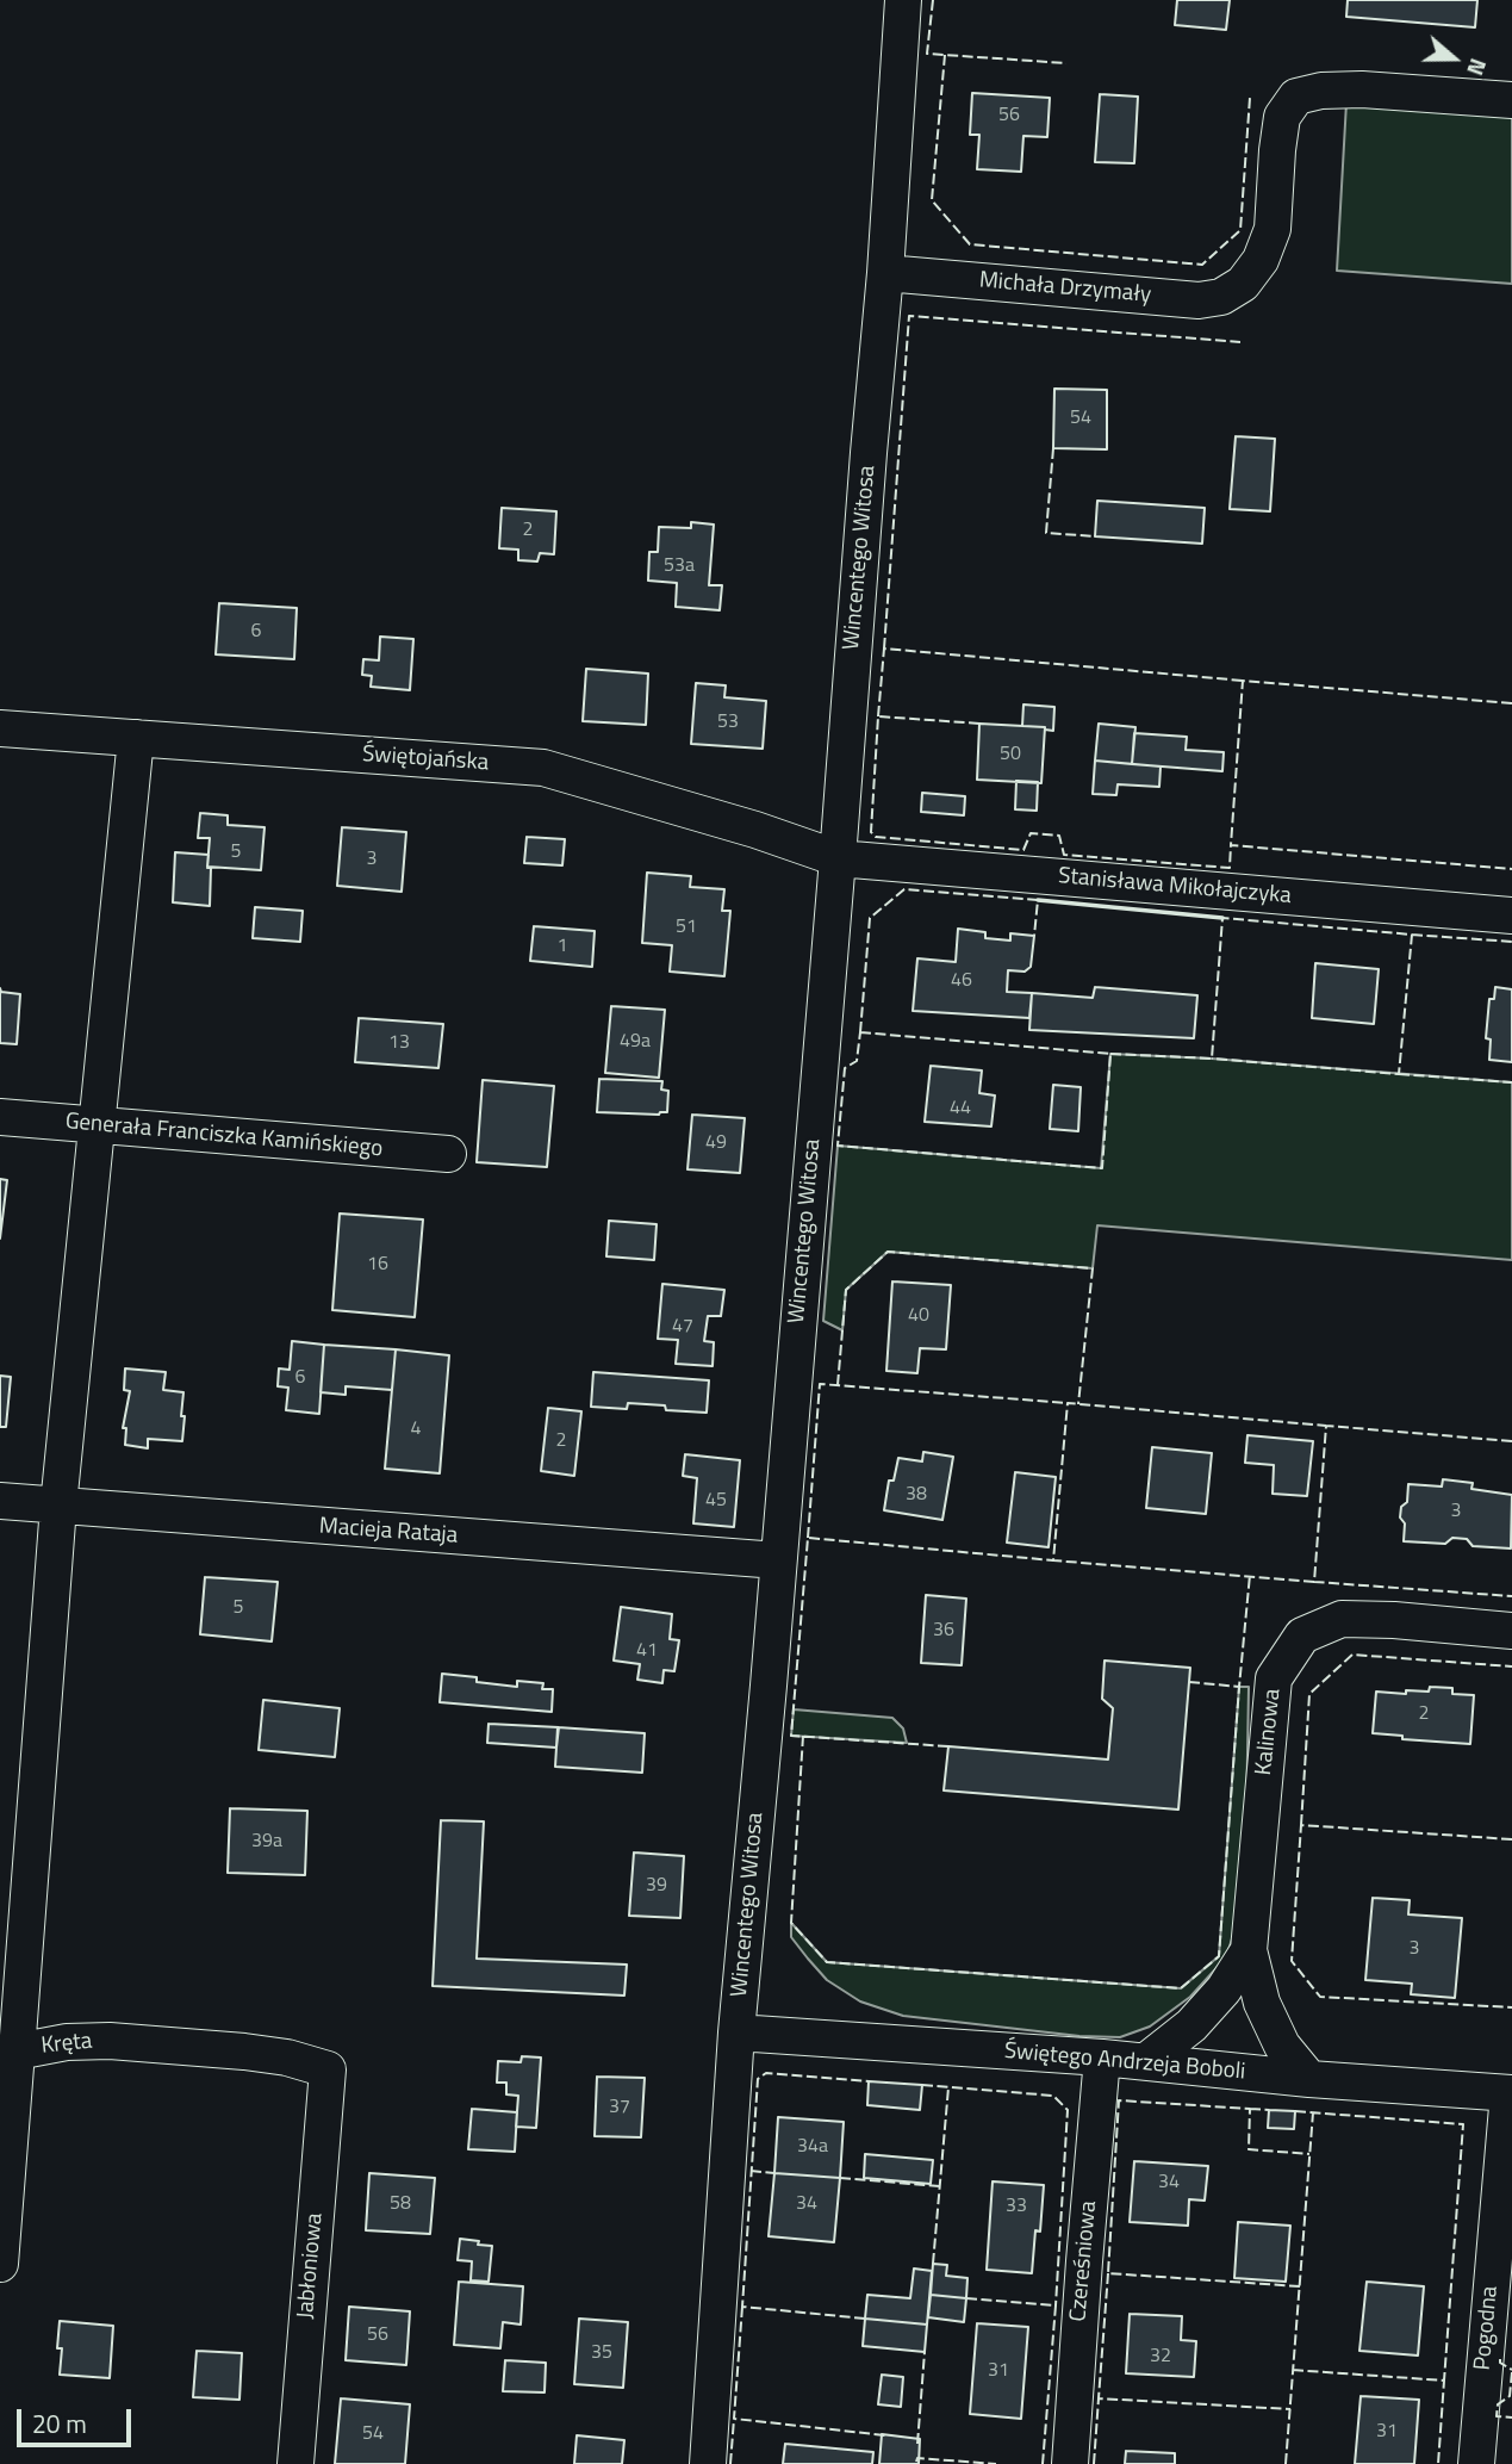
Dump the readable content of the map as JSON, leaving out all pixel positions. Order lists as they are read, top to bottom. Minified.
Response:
{"streets":{"street":["Michała Drzymały","Wincentego Witosa","Świętojańska","Stanisława Mikołajczyka","Generała Franciszka Kamińskiego","Macieja Rataja","Kalinowa","Kręta","Świętego Andrzeja Boboli","Czereśniowa","Jabłoniowa","Pogodna"]},"crossings":[["Michała Drzymały","Wincentego Witosa"],["Wincentego Witosa","Świętojańska"],["Wincentego Witosa","Stanisława Mikołajczyka"],["Wincentego Witosa","Macieja Rataja"],["Wincentego Witosa","Świętego Andrzeja Boboli"],["Świętojańska","Stanisława Mikołajczyka"],["Kalinowa","Świętego Andrzeja Boboli"],["Kręta","Jabłoniowa"],["Świętego Andrzeja Boboli","Czereśniowa"],["Świętego Andrzeja Boboli","Pogodna"]],"house_numbers":["56","54","2","53a","6","53","50","5","3","51","1","46","49a","13","44","49","16","40","47","6","4","2","38","45","3","5","36","41","2","39a","39","3","37","34a","34","58","34","33","56","35","32","31","31","54"],"scale_bar":"20 m","north":"right"}
